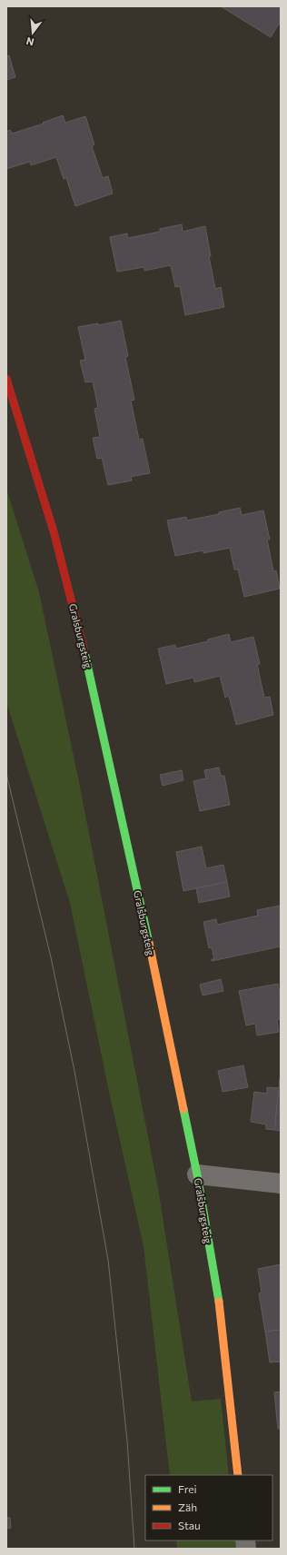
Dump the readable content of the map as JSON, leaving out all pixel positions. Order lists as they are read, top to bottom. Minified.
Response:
{"streets":{"street":["Gralsburgsteig"]},"legend":["Frei","Zäh","Stau"],"north":"bottom"}
